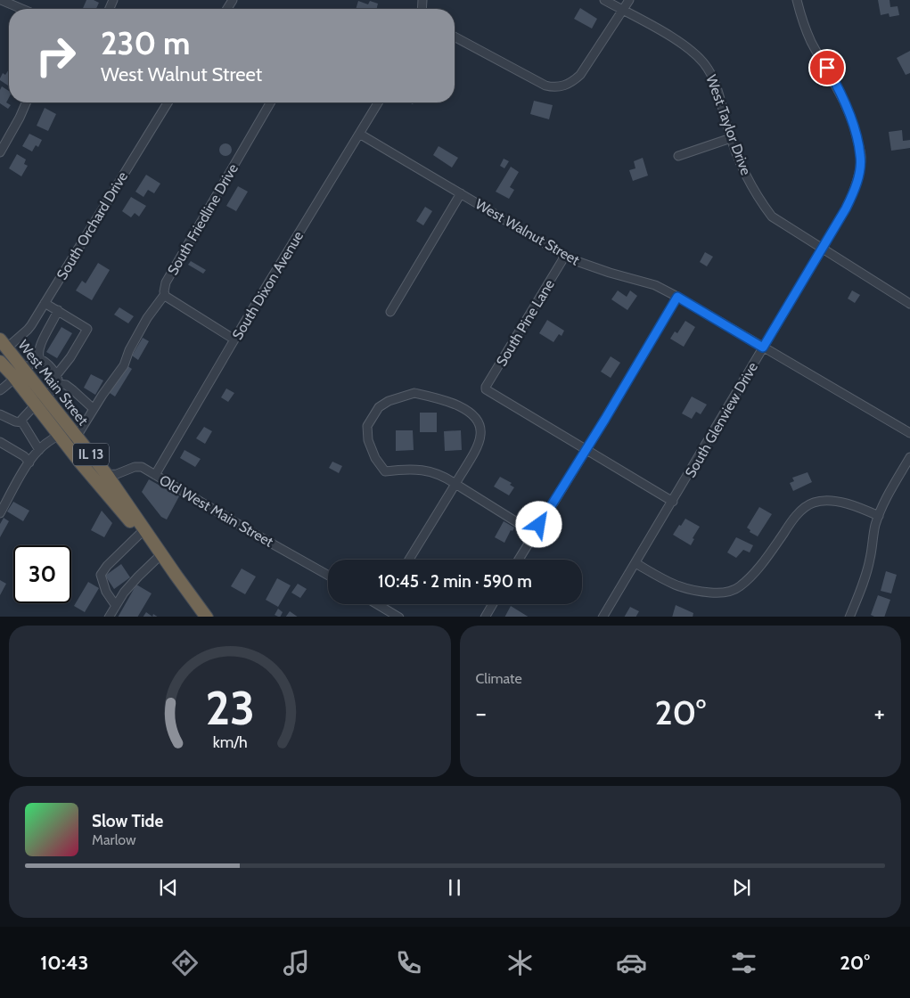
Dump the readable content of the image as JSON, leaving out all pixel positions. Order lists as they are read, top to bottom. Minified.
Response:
{"streets":{"highway":["West Main Street","IL 13"],"street":["West Taylor Drive","South Friedline Drive","South Orchard Drive","West Walnut Street","South Dixon Avenue","South Pine Lane","South Glenview Drive","Old West Main Street"]},"crossings":[["West Taylor Drive","South Glenview Drive"],["South Friedline Drive","South Dixon Avenue"],["South Orchard Drive","West Main Street"],["West Walnut Street","South Dixon Avenue"],["West Walnut Street","South Pine Lane"],["West Walnut Street","South Glenview Drive"],["South Dixon Avenue","Old West Main Street"],["West Main Street","Old West Main Street"]],"page":{"turn":["230 m","West Walnut Street"],"limit":"30","trip":"10:45 · 2 min · 590 m","tile":"Climate","heat":["−","20°","+"],"song":["Slow Tide","Marlow"],"tabs":["10:43","20°"],"gauge":["23","km/h"]}}
